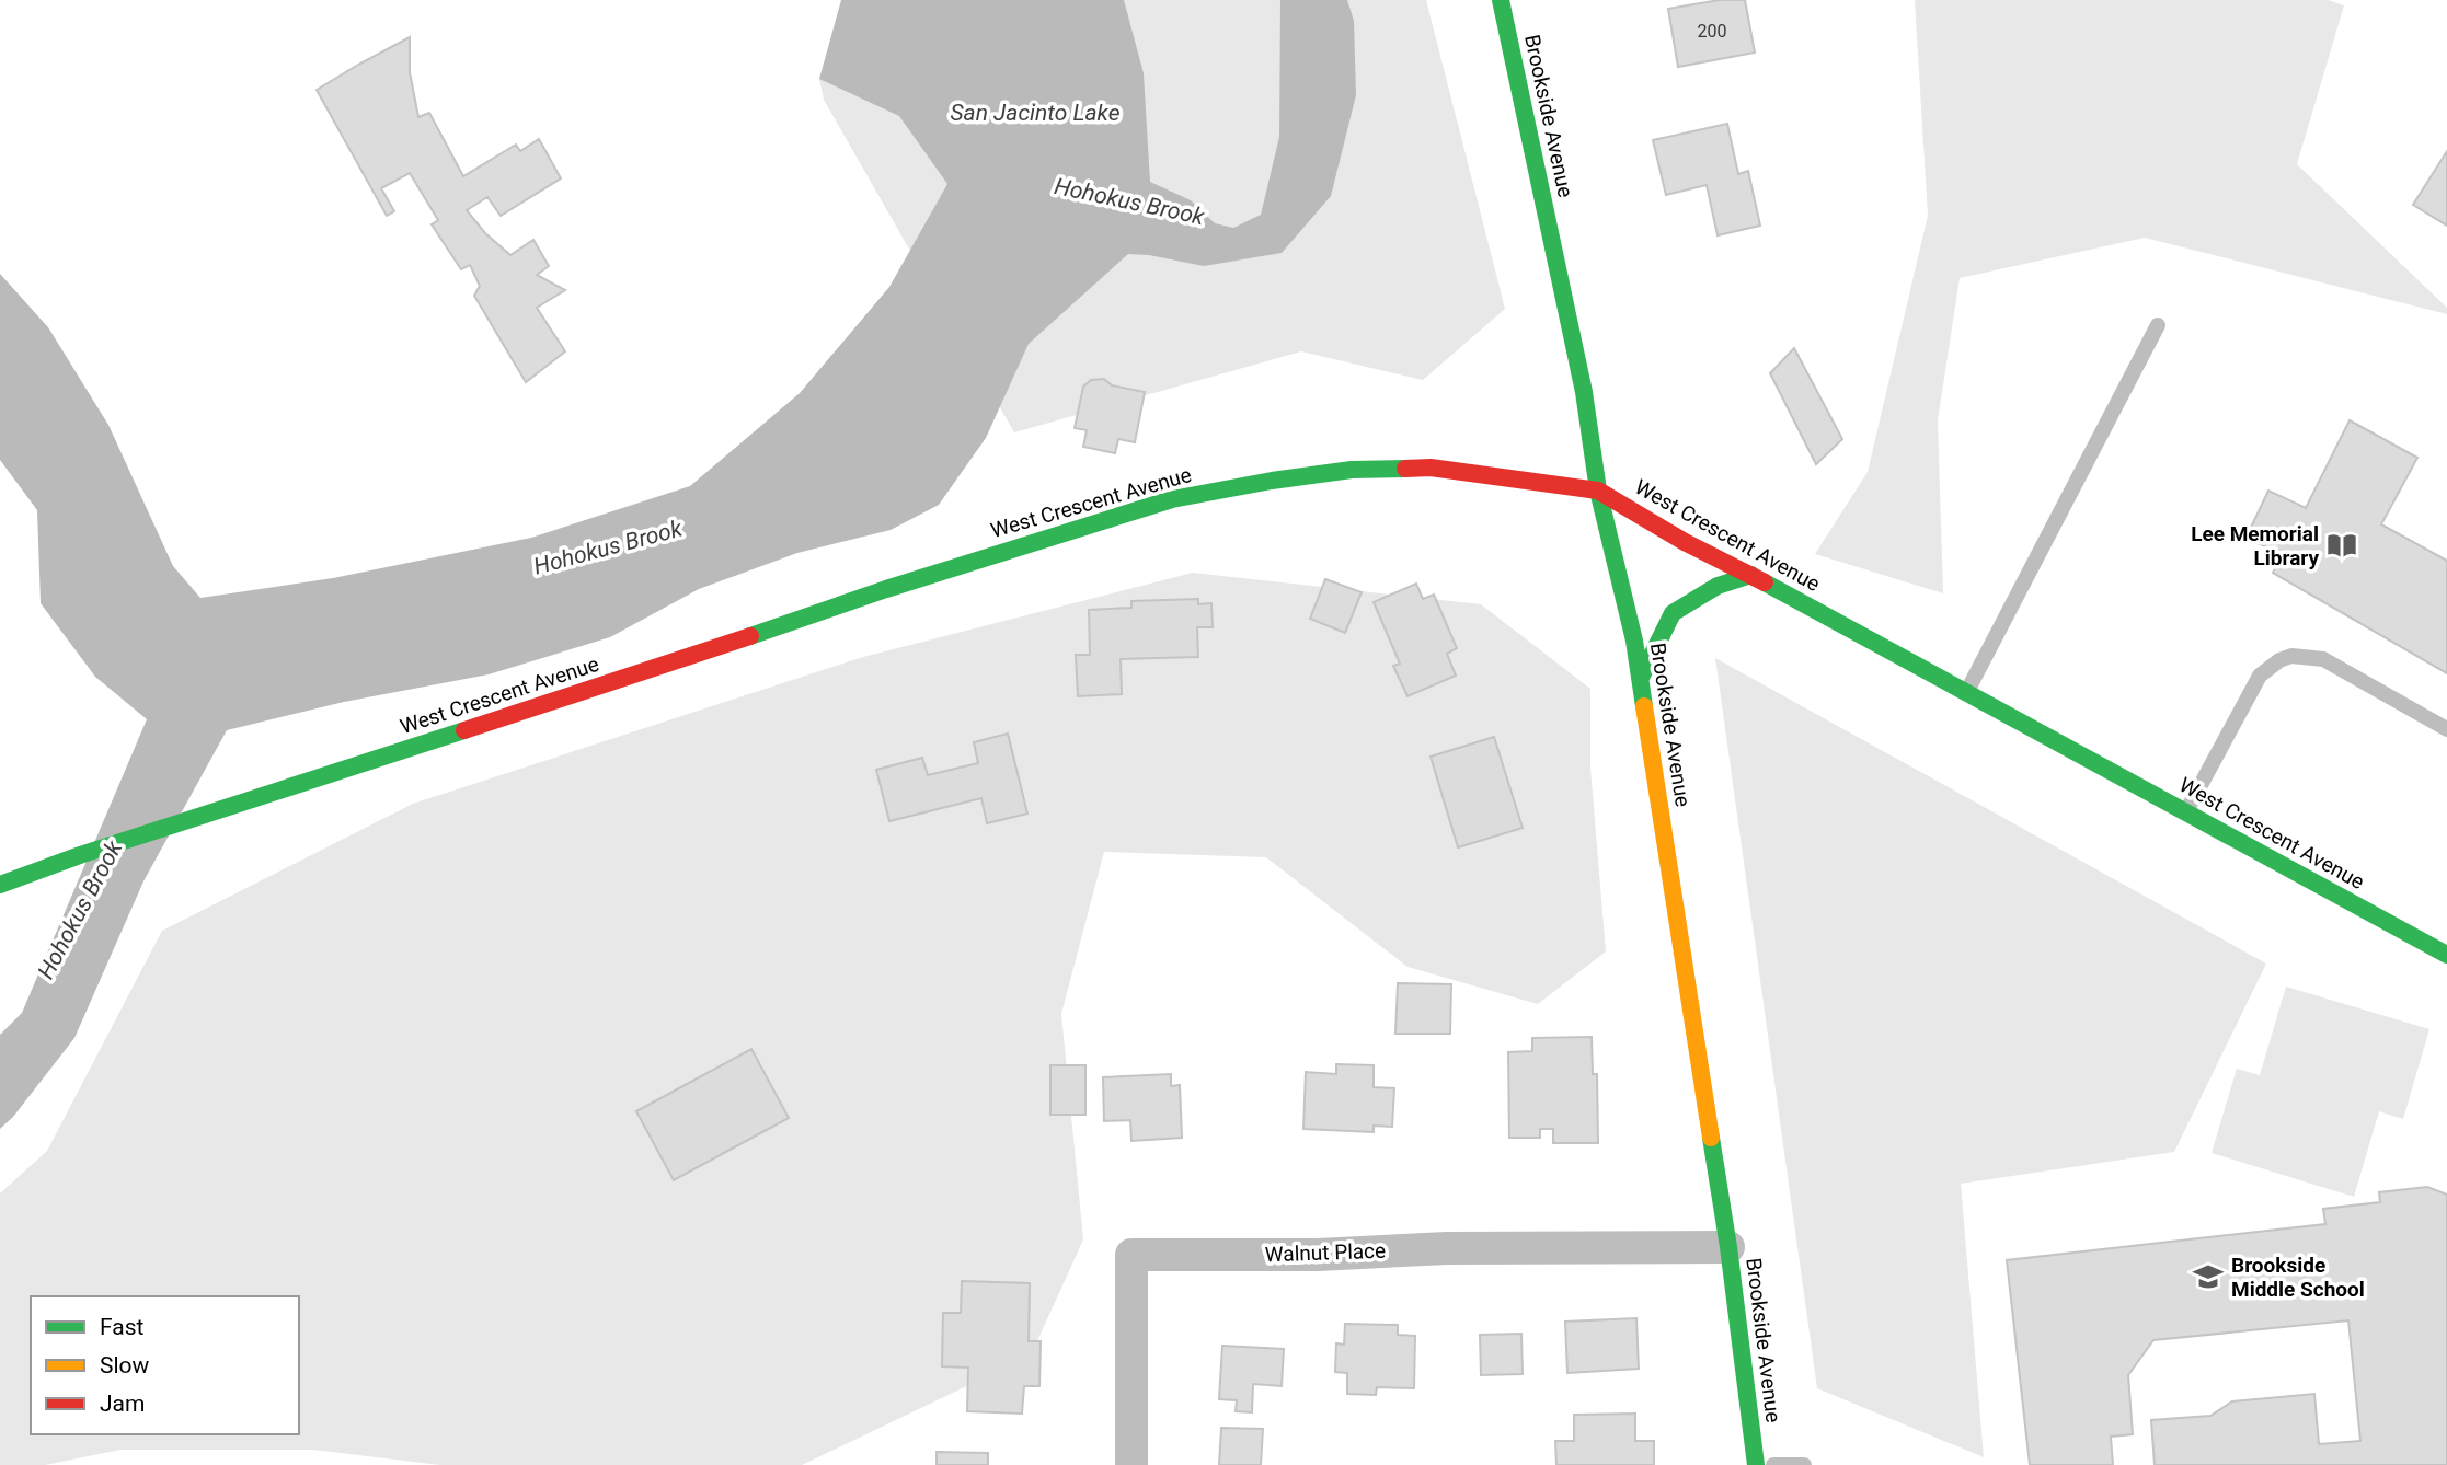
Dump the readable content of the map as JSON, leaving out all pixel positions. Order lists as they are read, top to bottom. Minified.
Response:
{"streets":{"main road":["Brookside Avenue","West Crescent Avenue"],"street":["Walnut Place"]},"crossings":[["Brookside Avenue","West Crescent Avenue"],["Brookside Avenue","Walnut Place"]],"water":["San Jacinto Lake","Hohokus Brook"],"places":{"library":["Lee Memorial Library"],"school or university":["Brookside Middle School"]},"house_numbers":["200"],"legend":["Fast","Slow","Jam"]}
